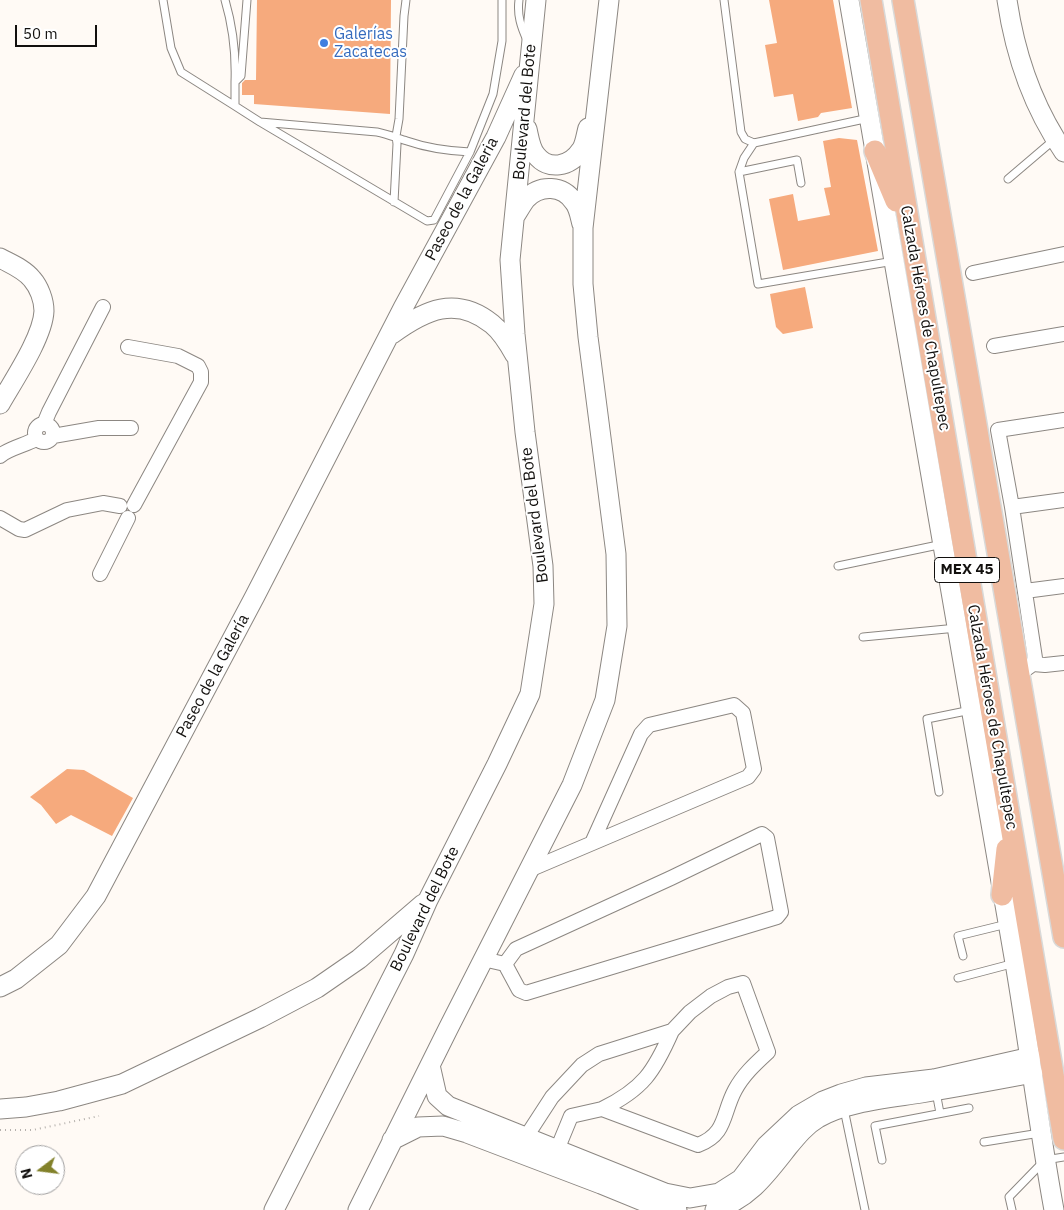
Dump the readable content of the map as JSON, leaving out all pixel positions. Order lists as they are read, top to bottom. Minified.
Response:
{"streets":{"main road":["Calzada Héroes de Chapultepec","MEX 45"],"street":["Boulevard del Bote","Paseo de la Galeria","Paseo de la Galería"]},"crossings":[["Boulevard del Bote","Paseo de la Galeria"],["Paseo de la Galeria","Paseo de la Galería"]],"places":["Galerías Zacatecas"],"scale_bar":"50 m","north":"left"}
